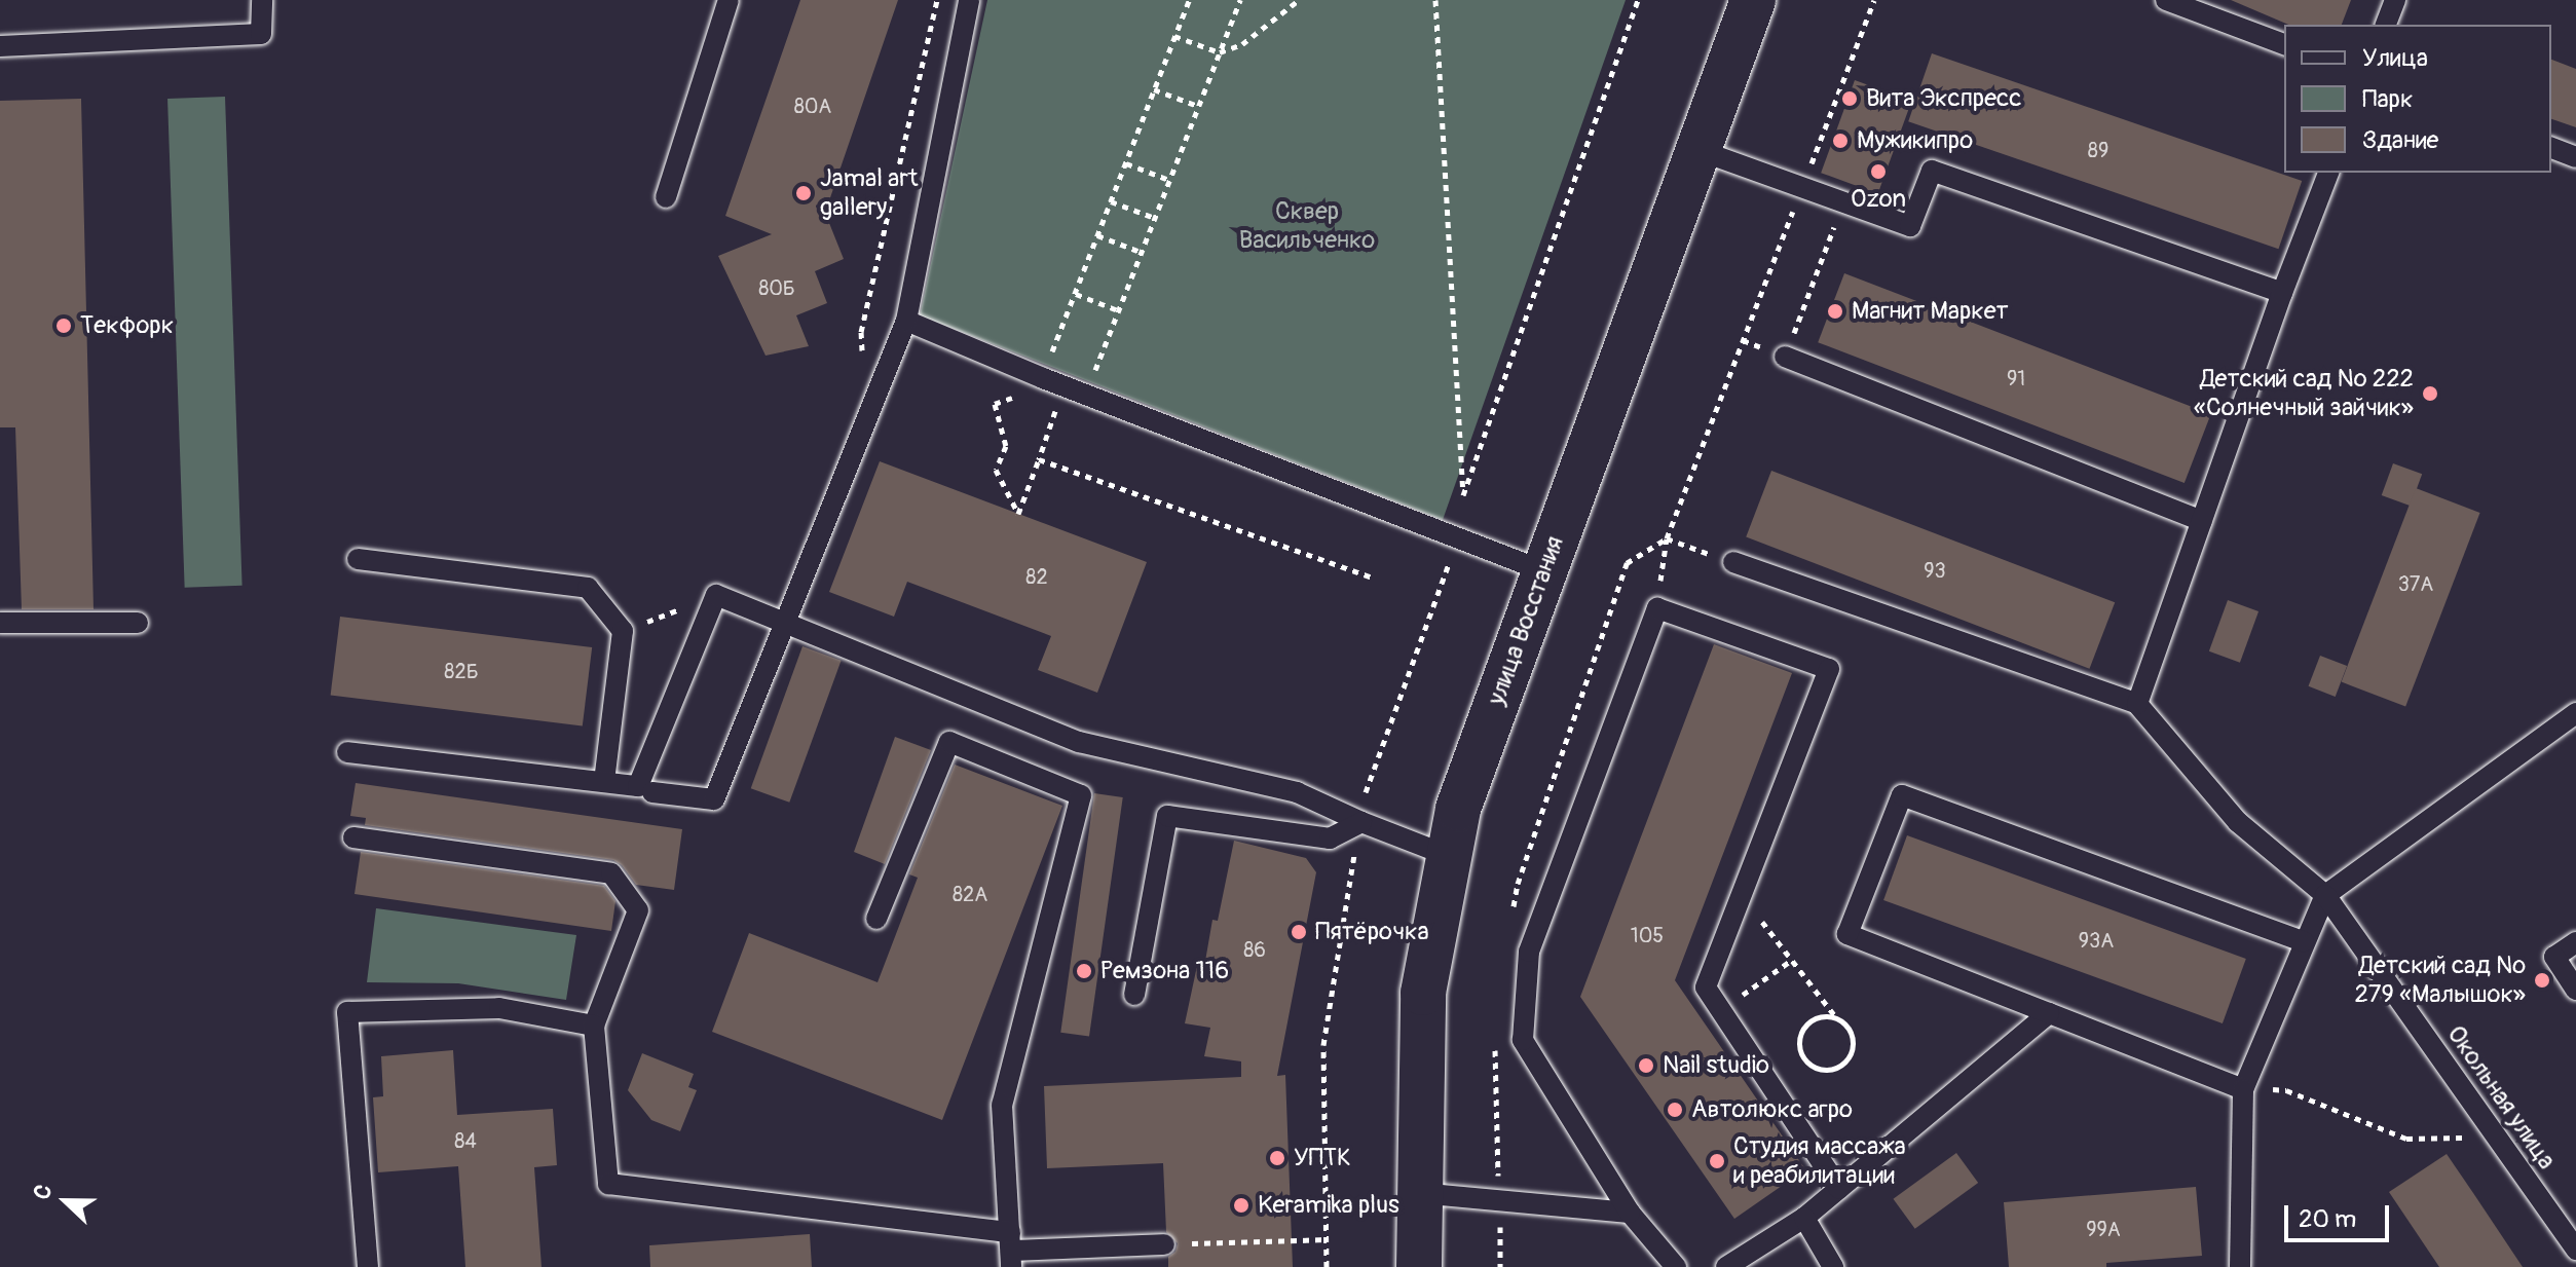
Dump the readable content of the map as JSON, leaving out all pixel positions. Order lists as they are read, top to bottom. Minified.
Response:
{"streets":{"main road":["улица Восстания"],"lane":["Окольная улица"]},"parks":["Сквер Васильченко"],"places":["Вита Экспресс","Мужикипро","Ozon","Jamal art gallery","Магнит Маркет","Текфорк","Детский сад № 222 «Солнечный зайчик»","Пятёрочка","Ремзона 116","Детский сад № 279 «Малышок»","Nail studio","Автолюкс агро","УПТК","Студия массажа и реабилитации","Keramika plus"],"house_numbers":["80А","89","80Б","91","93","82","37А","82Б","82А","105","93А","86","84","99А"],"legend":["Улица","Парк","Здание"],"scale_bar":"20 m","north":"left"}
